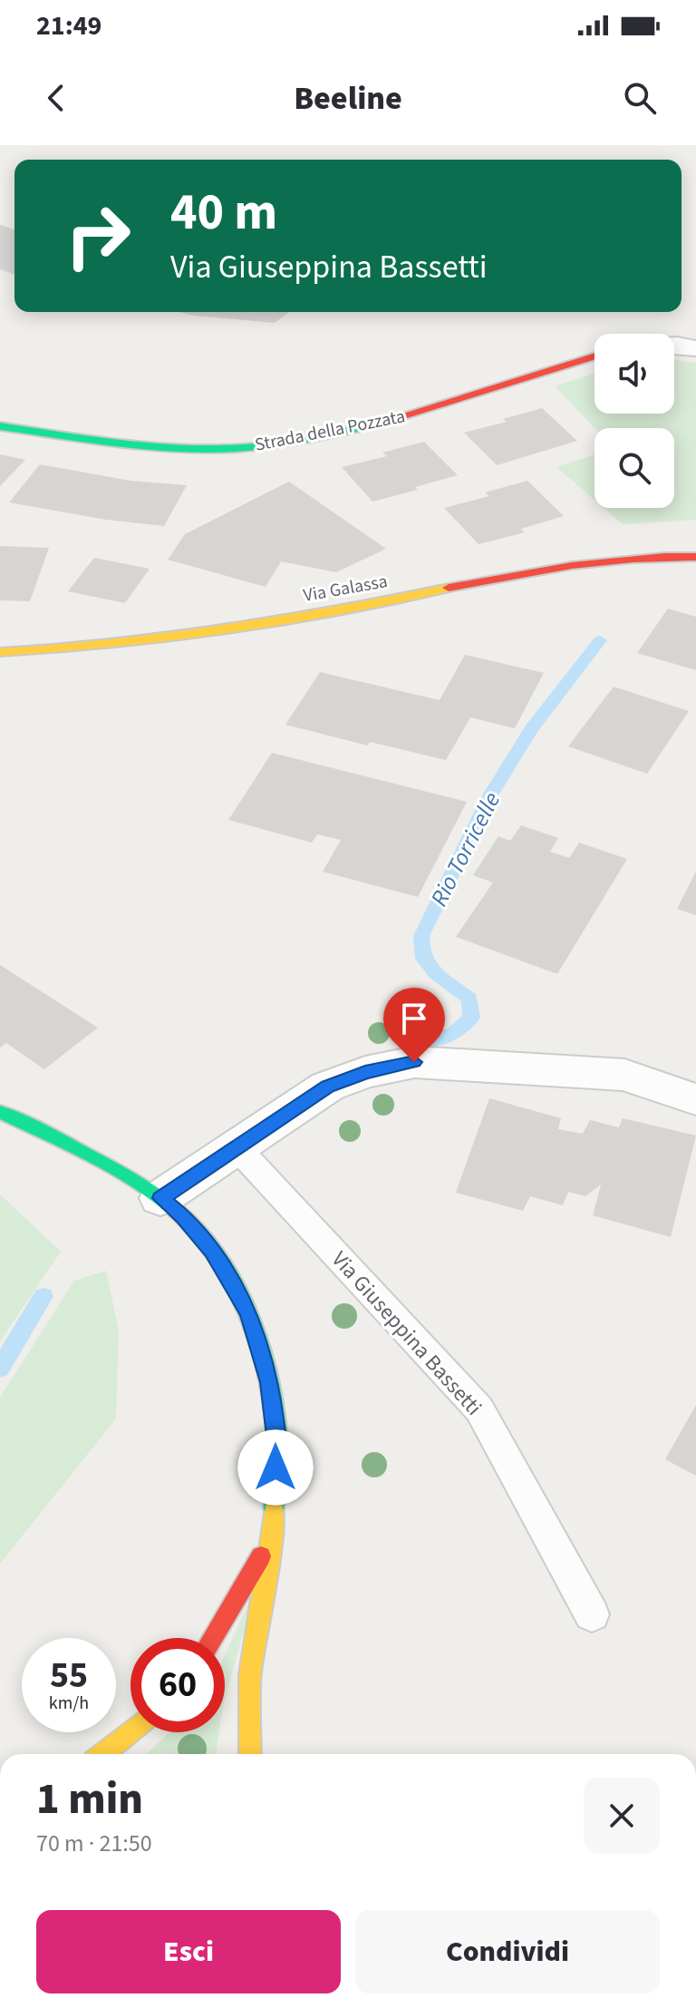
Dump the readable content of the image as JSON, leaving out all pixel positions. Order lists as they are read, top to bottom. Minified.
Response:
{"streets":{"main road":["Strada della Pozzata","Via Galassa"],"lane":["Via Giuseppina Bassetti"]},"water":["Rio Torricelle"],"page":{"status":"21:49","header":"Beeline","turn":["40 m","Via Giuseppina Bassetti"],"speed":"55 km/h","limit":"60","heading":["1 min","70 m · 21:50"],"buttons":["Esci","Condividi"]}}
